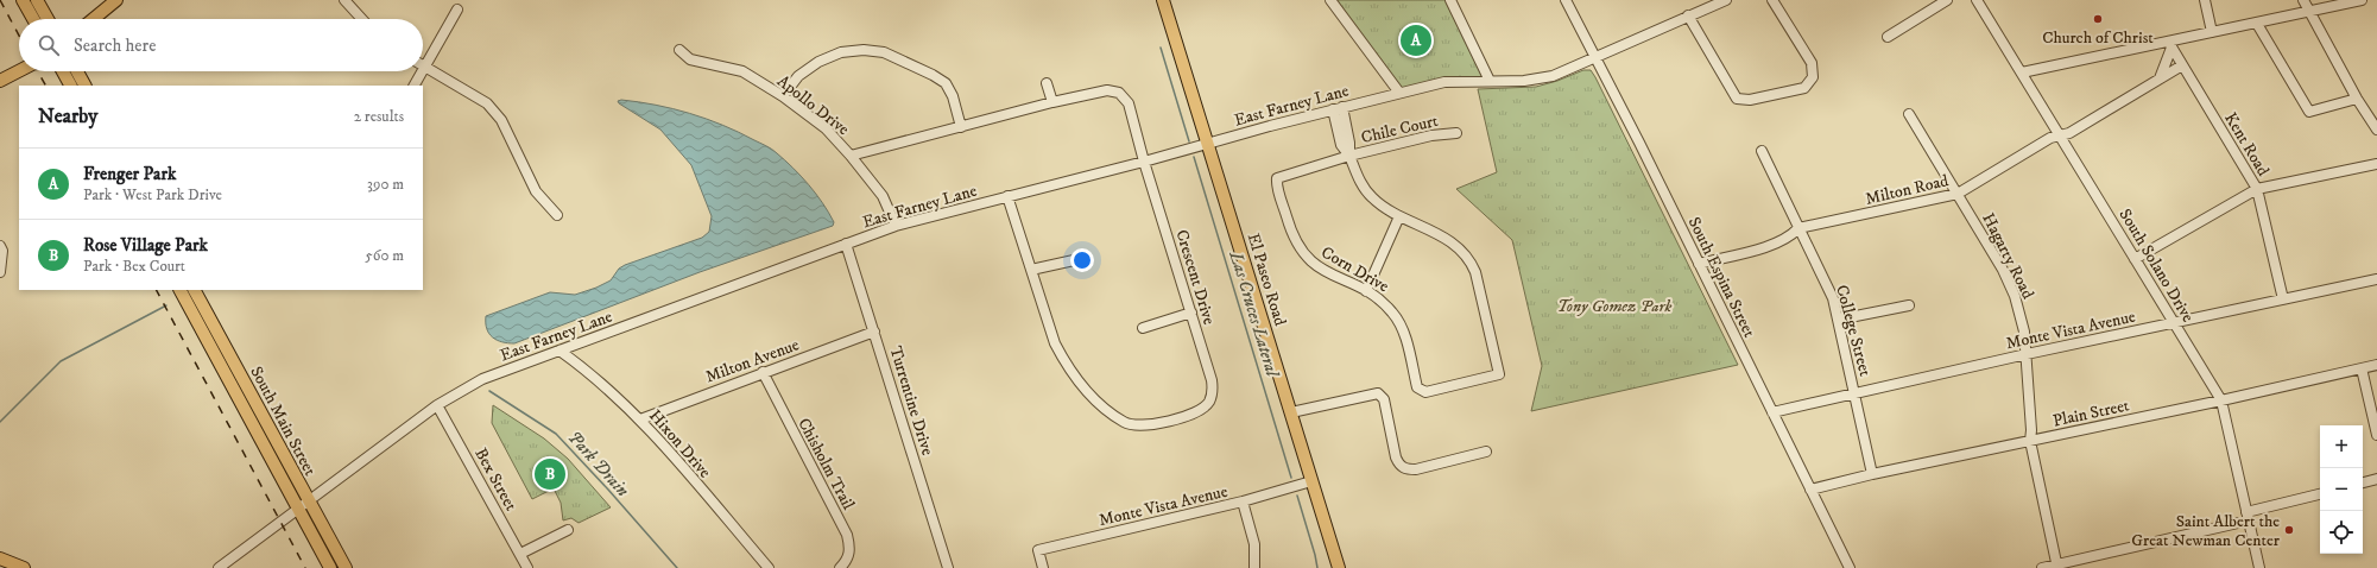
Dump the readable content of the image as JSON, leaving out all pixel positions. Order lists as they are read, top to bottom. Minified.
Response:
{"streets":{"main road":["El Paseo Road","South Main Street"],"street":["Apollo Drive","East Farney Lane","Chile Court","Kent Road","Milton Road","Hagarty Road","South Solano Drive","Corn Drive","Crescent Drive","South Espina Street","Monte Vista Avenue","College Street","Milton Avenue","Turrentine Drive","Plain Street","Hixon Drive","Chisholm Trail","Bex Street"]},"crossings":[["Apollo Drive","East Farney Lane"],["Apollo Drive","Crescent Drive"],["East Farney Lane","Crescent Drive"],["East Farney Lane","South Espina Street"],["East Farney Lane","El Paseo Road"],["East Farney Lane","Turrentine Drive"],["East Farney Lane","South Main Street"],["East Farney Lane","Hixon Drive"],["East Farney Lane","Bex Street"],["Chile Court","Corn Drive"],["Kent Road","Milton Road"],["Kent Road","Monte Vista Avenue"],["Milton Road","Hagarty Road"],["Milton Road","South Solano Drive"],["Milton Road","South Espina Street"],["Milton Road","College Street"],["Hagarty Road","Monte Vista Avenue"],["Hagarty Road","Plain Street"],["South Solano Drive","Monte Vista Avenue"],["South Solano Drive","Plain Street"],["South Espina Street","Monte Vista Avenue"],["South Espina Street","Plain Street"],["El Paseo Road","Monte Vista Avenue"],["Monte Vista Avenue","College Street"],["College Street","Plain Street"],["Milton Avenue","Turrentine Drive"],["Milton Avenue","Hixon Drive"],["Milton Avenue","Chisholm Trail"]],"water":["Las Cruces Lateral","Park Drain"],"parks":["Tony Gomez Park"],"places":["Church of Christ","Saint Albert the Great Newman Center"],"page":{"search":"Search here","pins":["A","B"],"heading":["Nearby","2 results"],"list":[{"mark":"A","name":"Frenger Park","note":"Park · West Park Drive","value":"390 m"},{"mark":"B","name":"Rose Village Park","note":"Park · Bex Court","value":"560 m"}],"map_buttons":["+","−"]}}
